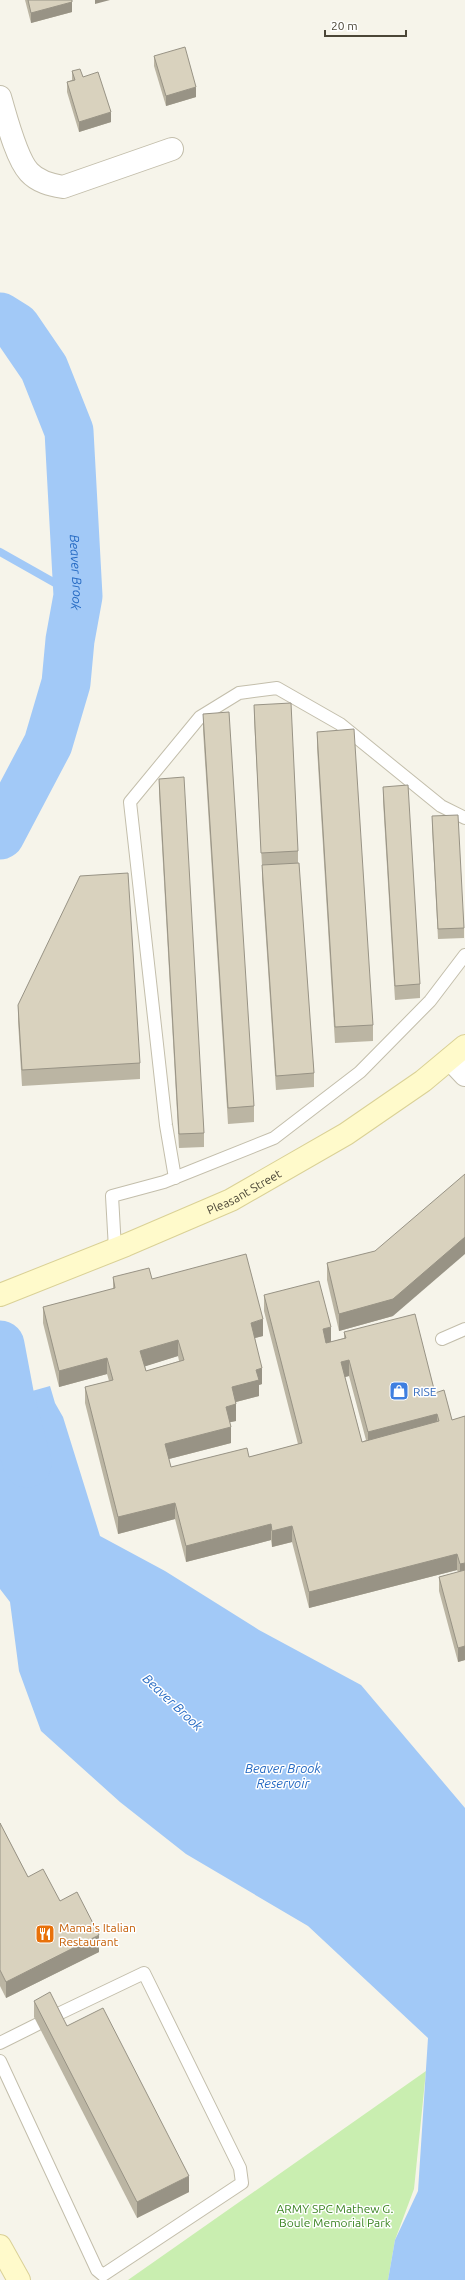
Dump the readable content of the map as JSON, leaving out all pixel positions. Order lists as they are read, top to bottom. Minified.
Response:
{"streets":{"main road":["Pleasant Street"]},"water":["Beaver Brook","Beaver Brook Reservoir"],"parks":["ARMY SPC Mathew G. Boule Memorial Park"],"places":{"shop":["RISE"],"restaurant":["Mama's Italian Restaurant"]},"scale_bar":"20 m"}
